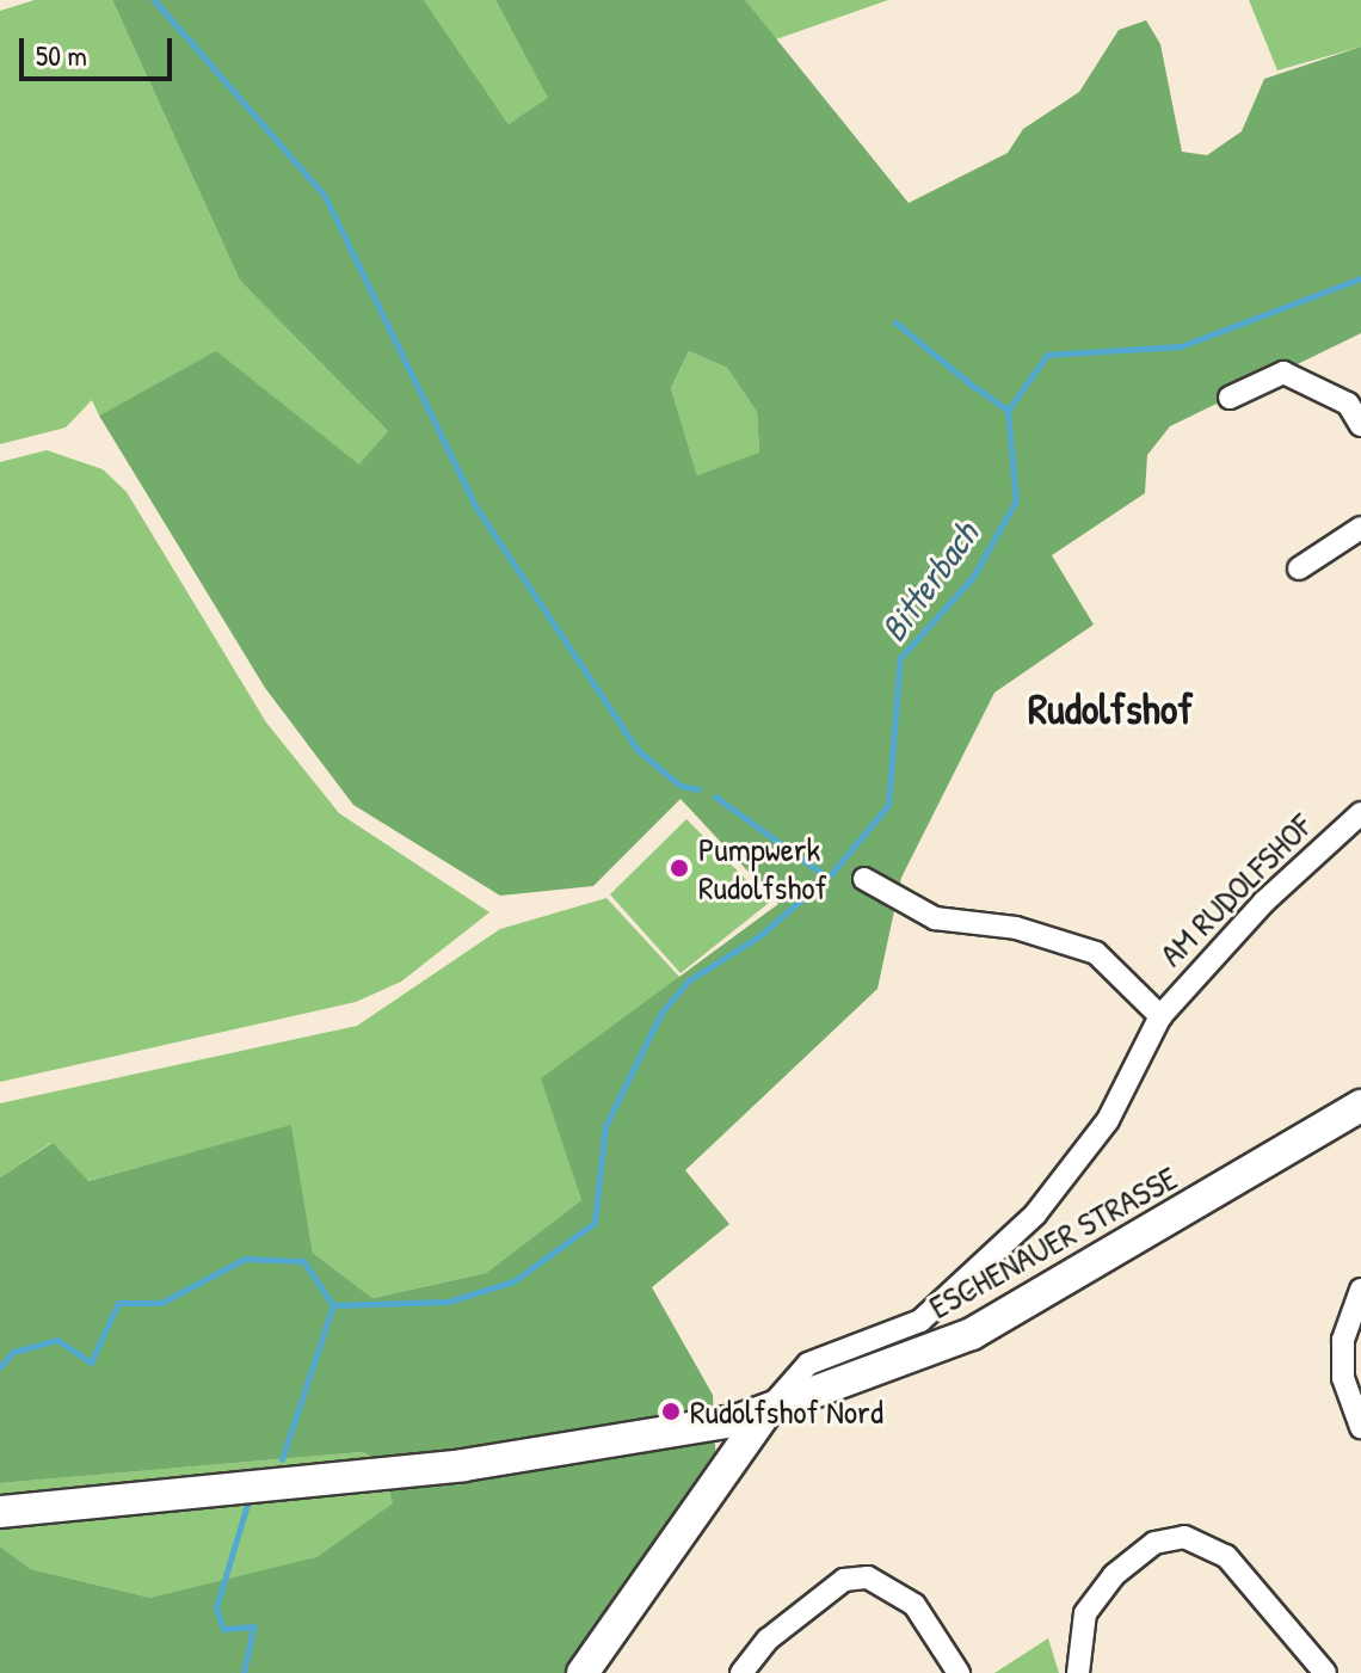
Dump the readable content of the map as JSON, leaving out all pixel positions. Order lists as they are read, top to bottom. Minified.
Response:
{"streets":{"main road":["ESCHENAUER STRASSE"],"street":["AM RUDOLFSHOF"]},"crossings":[["AM RUDOLFSHOF","ESCHENAUER STRASSE"]],"districts":["Rudolfshof"],"water":["Bitterbach"],"places":["Pumpwerk Rudolfshof","Rudolfshof Nord"],"scale_bar":"50 m"}
